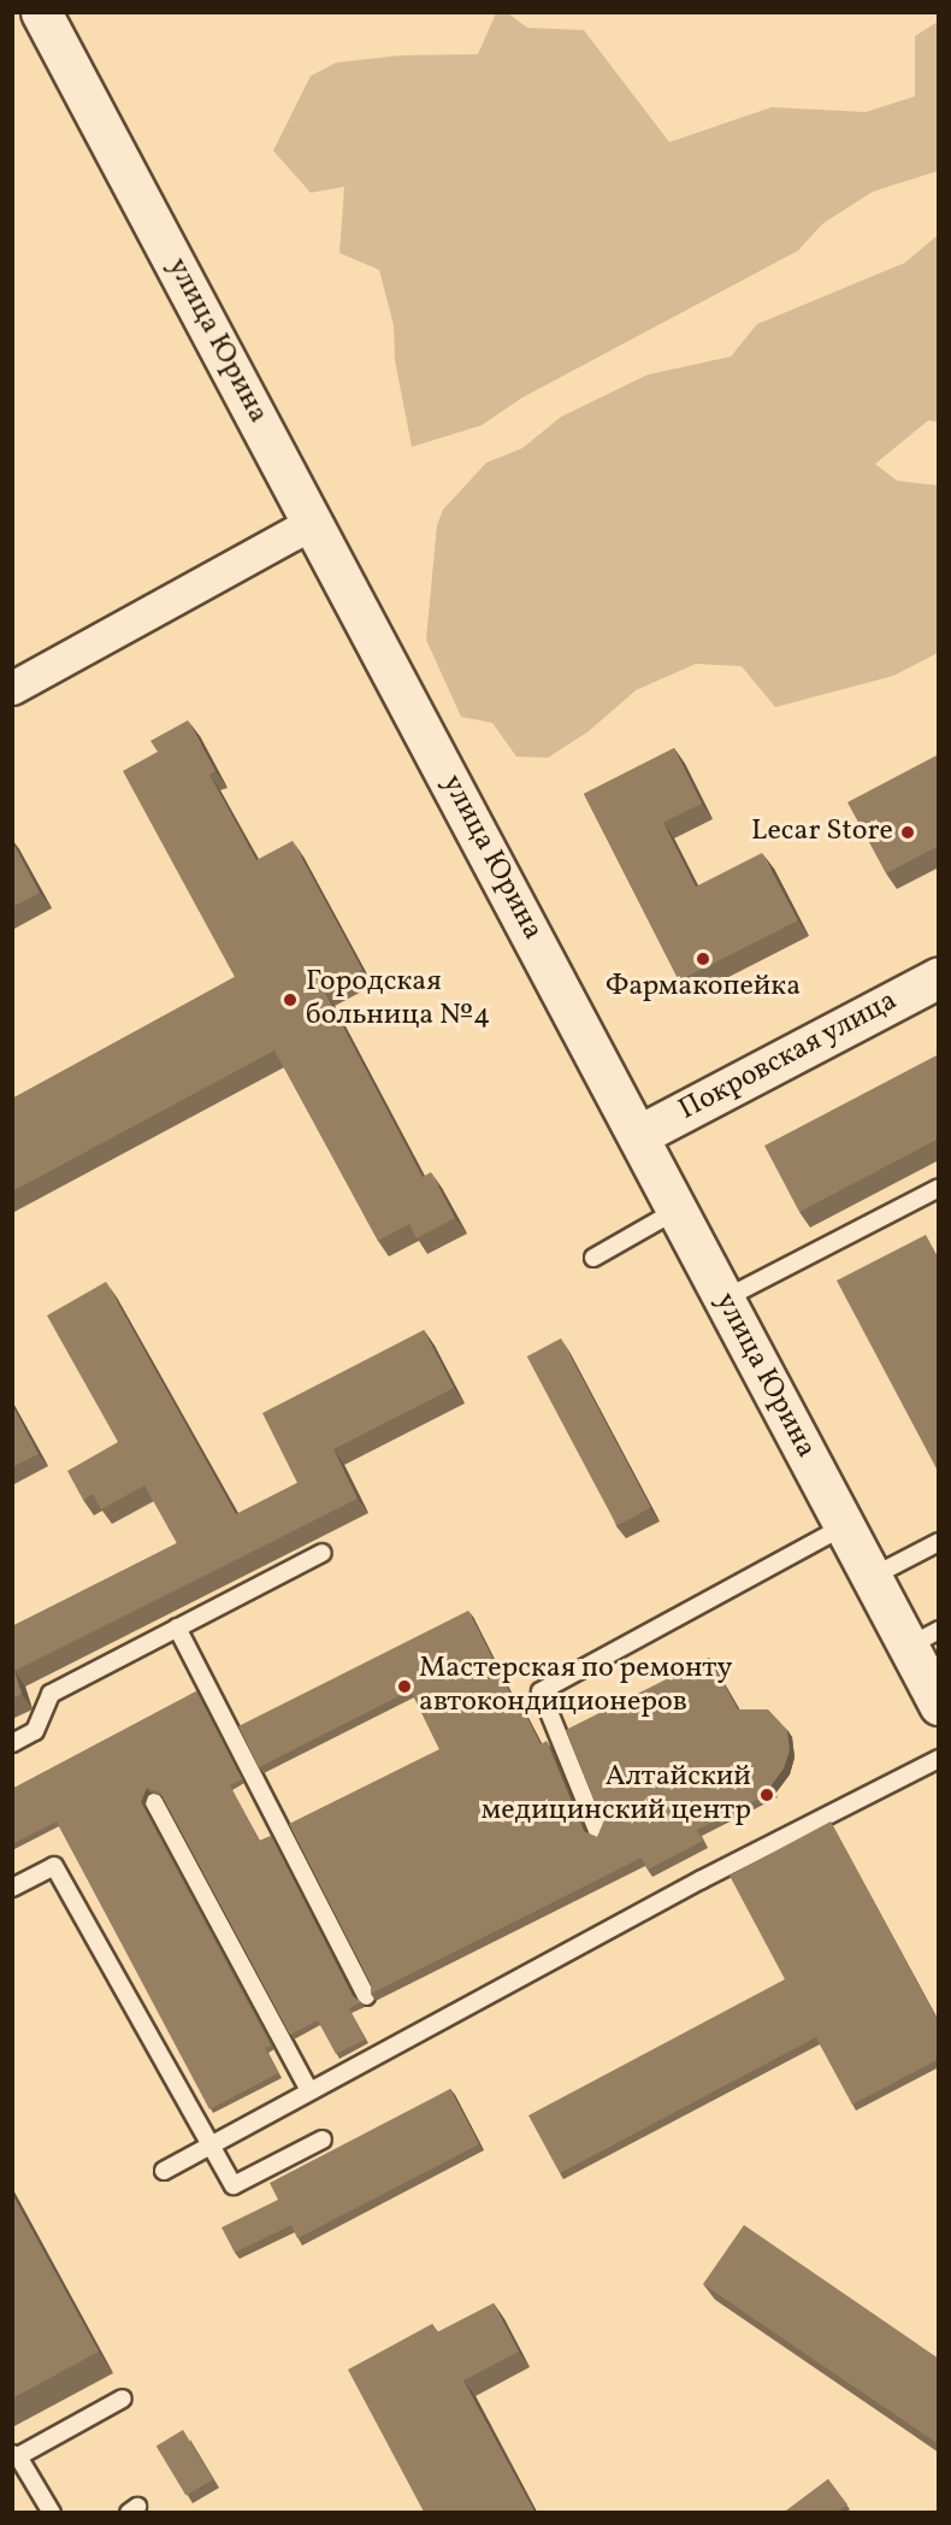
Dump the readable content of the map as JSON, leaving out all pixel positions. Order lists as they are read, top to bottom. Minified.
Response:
{"streets":{"main road":["улица Юрина","Покровская улица"]},"crossings":[["улица Юрина","Покровская улица"]],"places":["Lecar Store","Фармакопейка","Городская больница №4","Мастерская по ремонту автокондиционеров","Алтайский медицинский центр"]}
